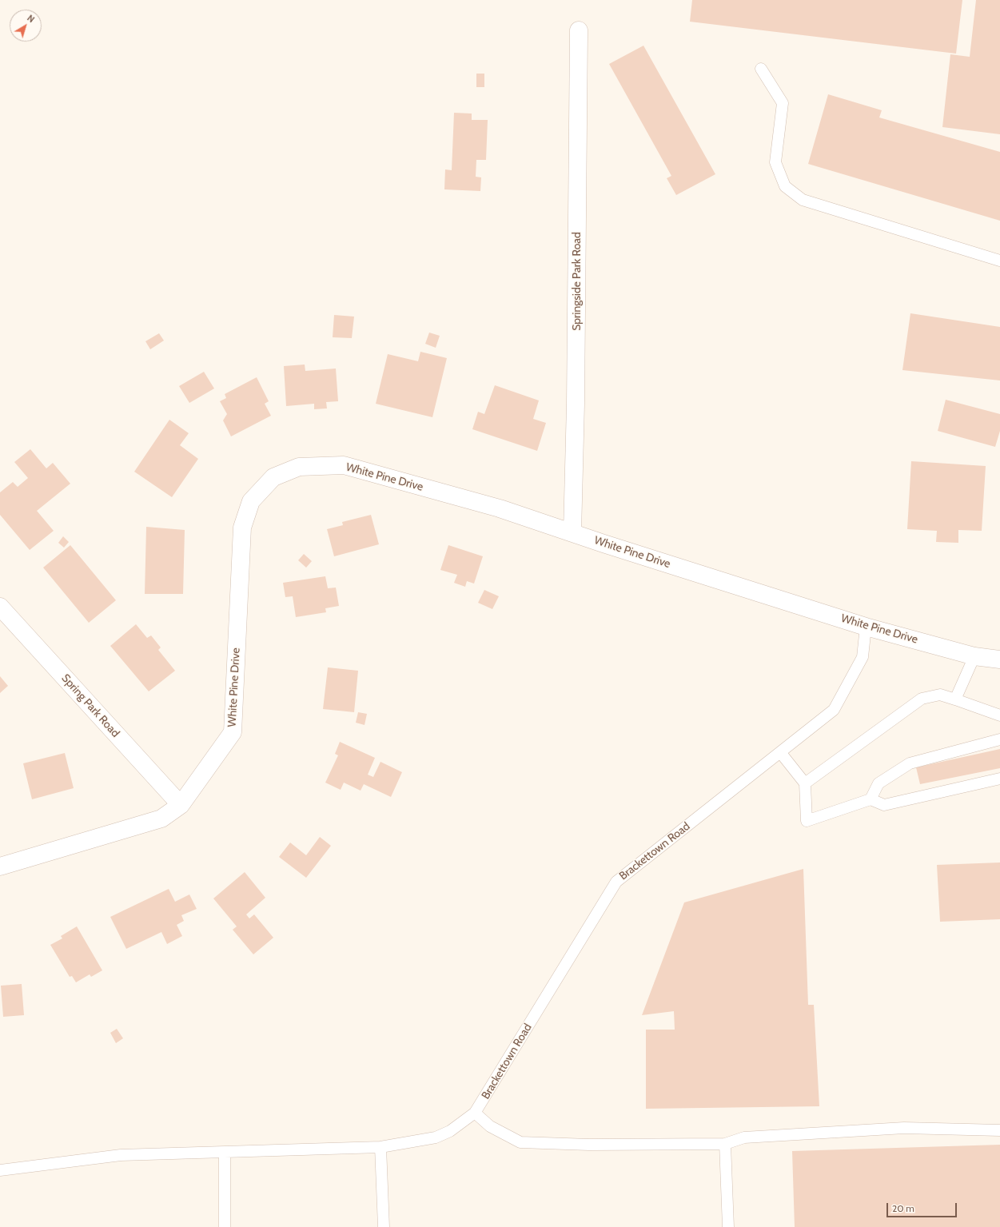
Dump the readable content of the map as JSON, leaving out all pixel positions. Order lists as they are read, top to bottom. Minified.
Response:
{"streets":{"street":["Springside Park Road","White Pine Drive","Spring Park Road"],"lane":["Brackettown Road"]},"crossings":[["Springside Park Road","White Pine Drive"],["White Pine Drive","Spring Park Road"],["White Pine Drive","Brackettown Road"]],"scale_bar":"20 m","north":"top right"}
